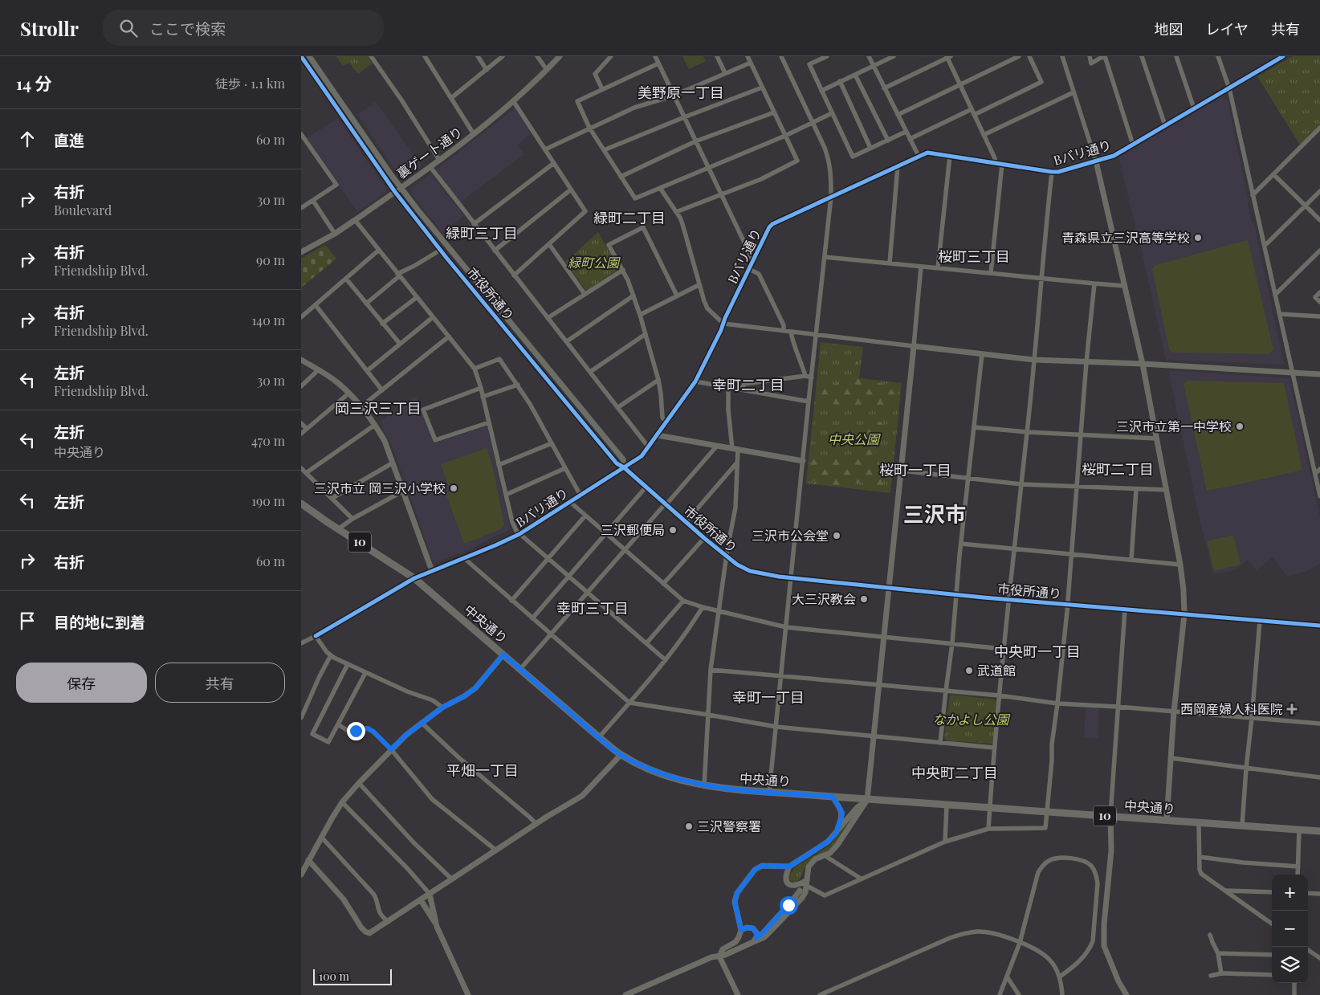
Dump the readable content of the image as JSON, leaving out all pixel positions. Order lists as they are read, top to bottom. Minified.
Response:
{"streets":{"main road":["10","中央通り"],"street":["裏ゲート通り","Bバリ通り","市役所通り"]},"crossings":[["裏ゲート通り","市役所通り"],["Bバリ通り","市役所通り"],["Bバリ通り","中央通り"]],"districts":["美野原一丁目","緑町二丁目","緑町三丁目","桜町三丁目","幸町二丁目","岡三沢三丁目","桜町二丁目","桜町一丁目","三沢市","幸町三丁目","中央町一丁目","幸町一丁目","平畑一丁目","中央町二丁目"],"parks":["緑町公園","中央公園","なかよし公園"],"places":{"other":["青森県立三沢高等学校","三沢市立第一中学校","三沢市立 岡三沢小学校","三沢郵便局","三沢市公会堂","大三沢教会","武道館","三沢警察署"],"health":["西岡産婦人科医院"]},"scale_bar":"100 m","page":{"header":"Strollr","search":"ここで検索","nav":["地図","レイヤ","共有"],"heading":["14 分","徒歩 · 1.1 km"],"list":[["直進","60 m"],["右折","Boulevard","30 m"],["右折","Friendship Blvd.","90 m"],["右折","Friendship Blvd.","140 m"],["左折","Friendship Blvd.","30 m"],["左折","中央通り","470 m"],["左折","190 m"],["右折","60 m"],"目的地に到着"],"buttons":["保存","共有"],"map_buttons":["+","−"],"scale":"100 m"}}
